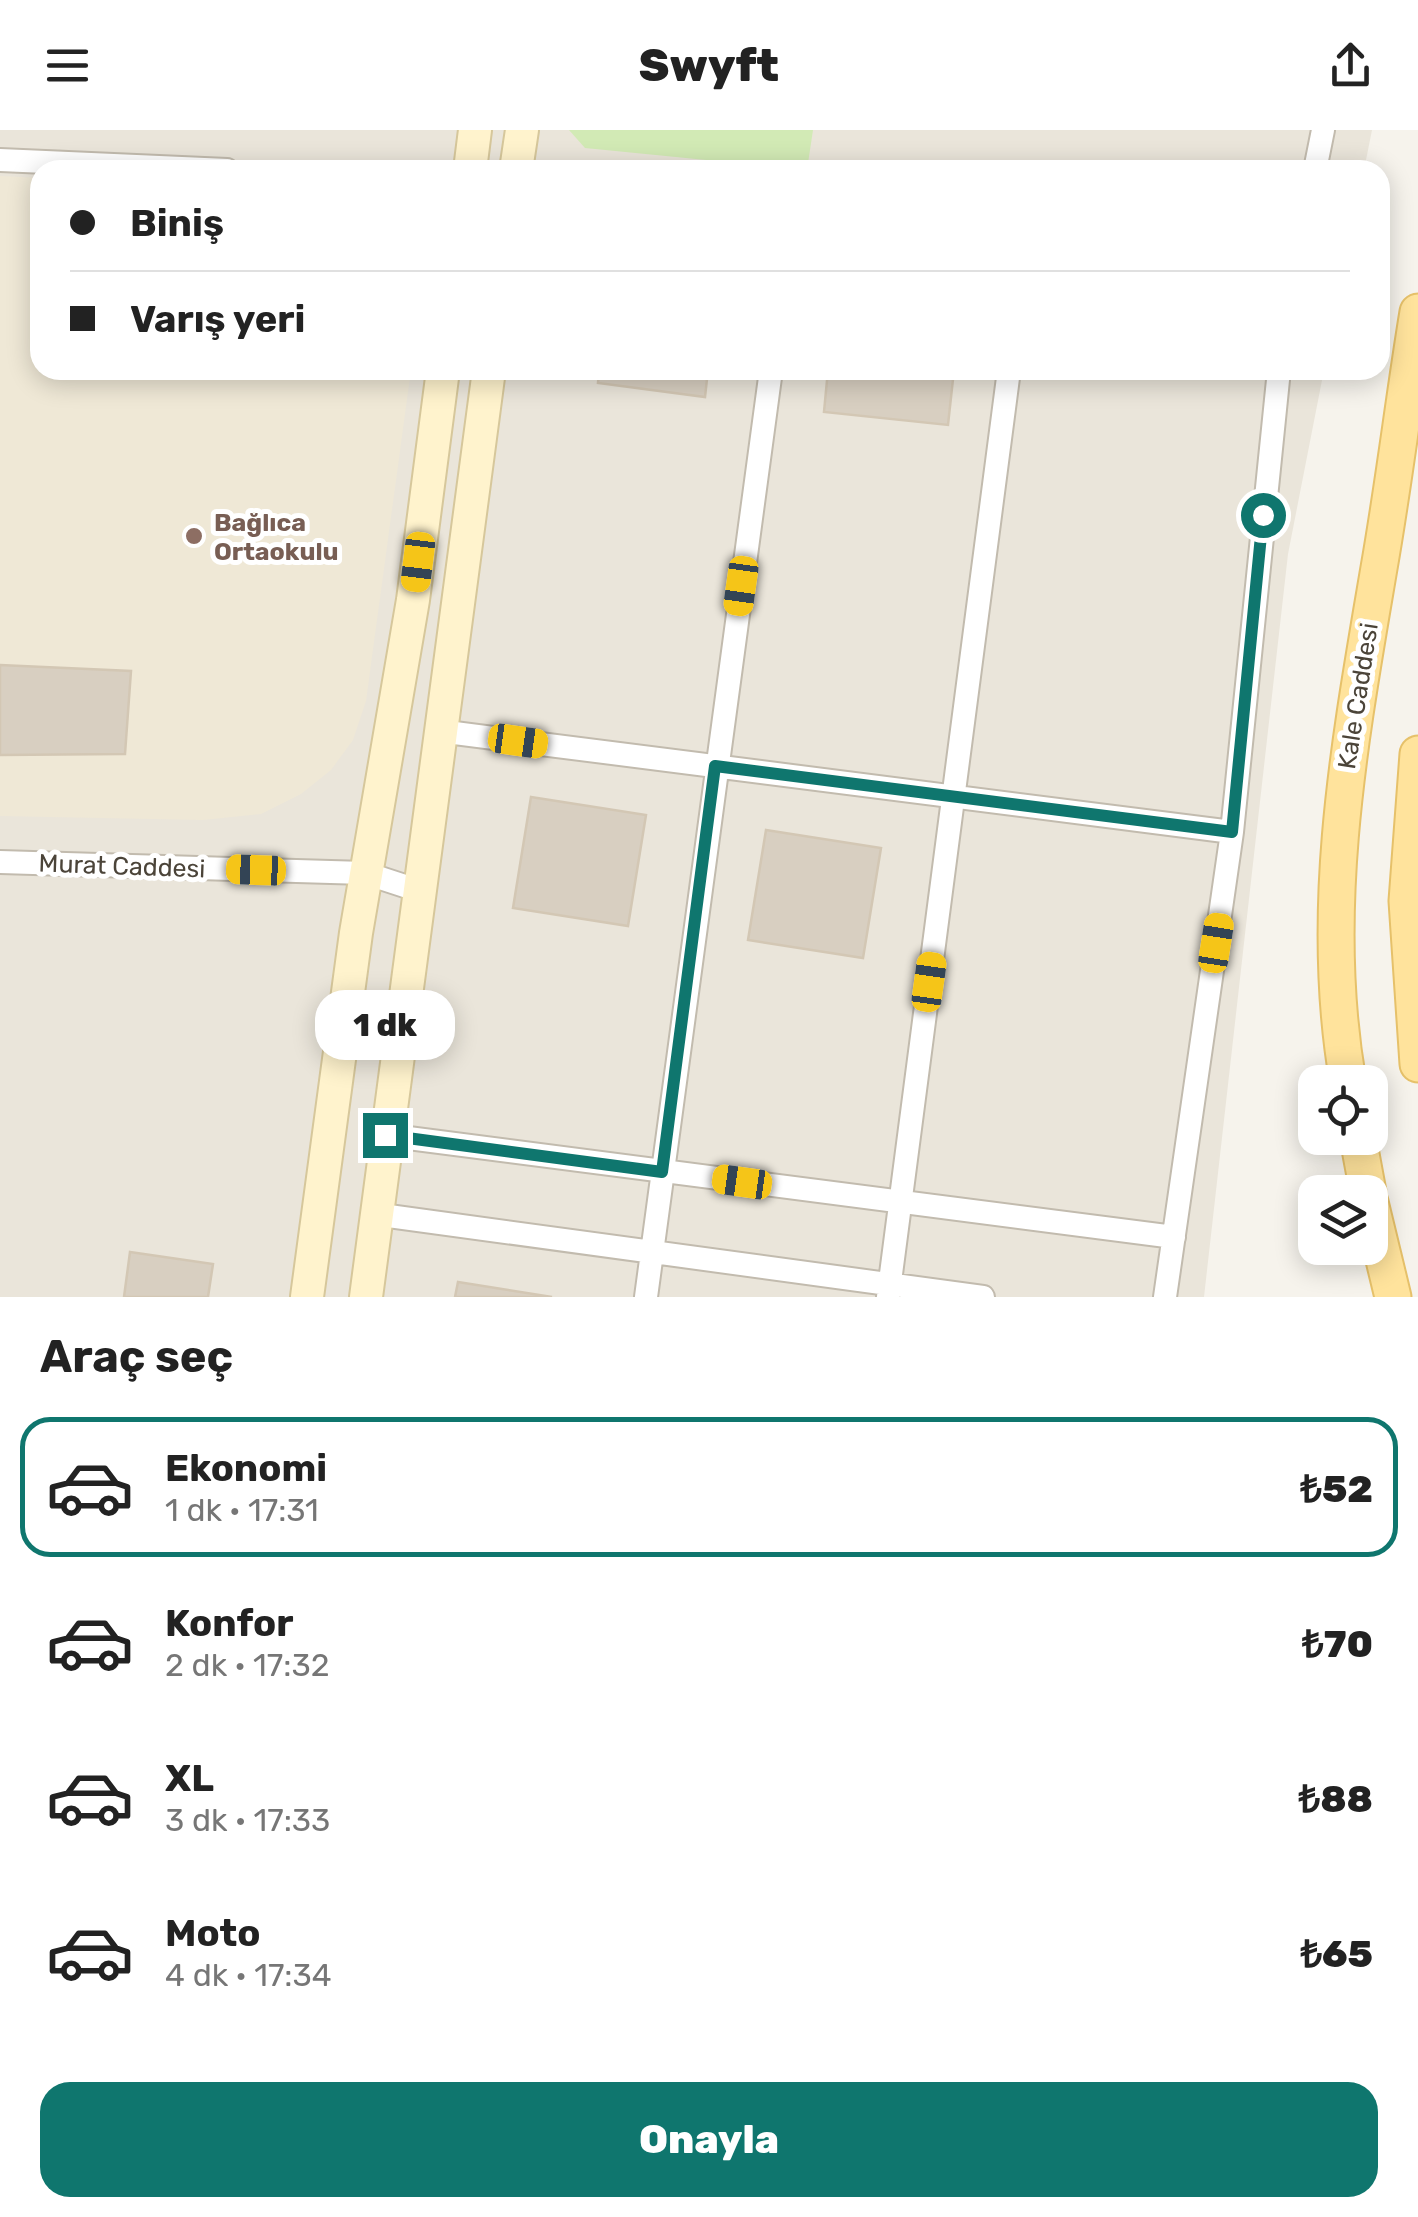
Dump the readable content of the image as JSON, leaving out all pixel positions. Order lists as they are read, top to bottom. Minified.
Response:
{"streets":{"main road":["Kale Caddesi"],"street":["Murat Caddesi"]},"places":["Bağlıca Ortaokulu"],"page":{"header":"Swyft","banner":["Biniş","Varış yeri"],"bubble":"1 dk","heading":"Araç seç","list":[{"name":"Ekonomi","note":"1 dk · 17:31","value":"₺52"},{"name":"Konfor","note":"2 dk · 17:32","value":"₺70"},{"name":"XL","note":"3 dk · 17:33","value":"₺88"},{"name":"Moto","note":"4 dk · 17:34","value":"₺65"}],"buttons":"Onayla"}}
